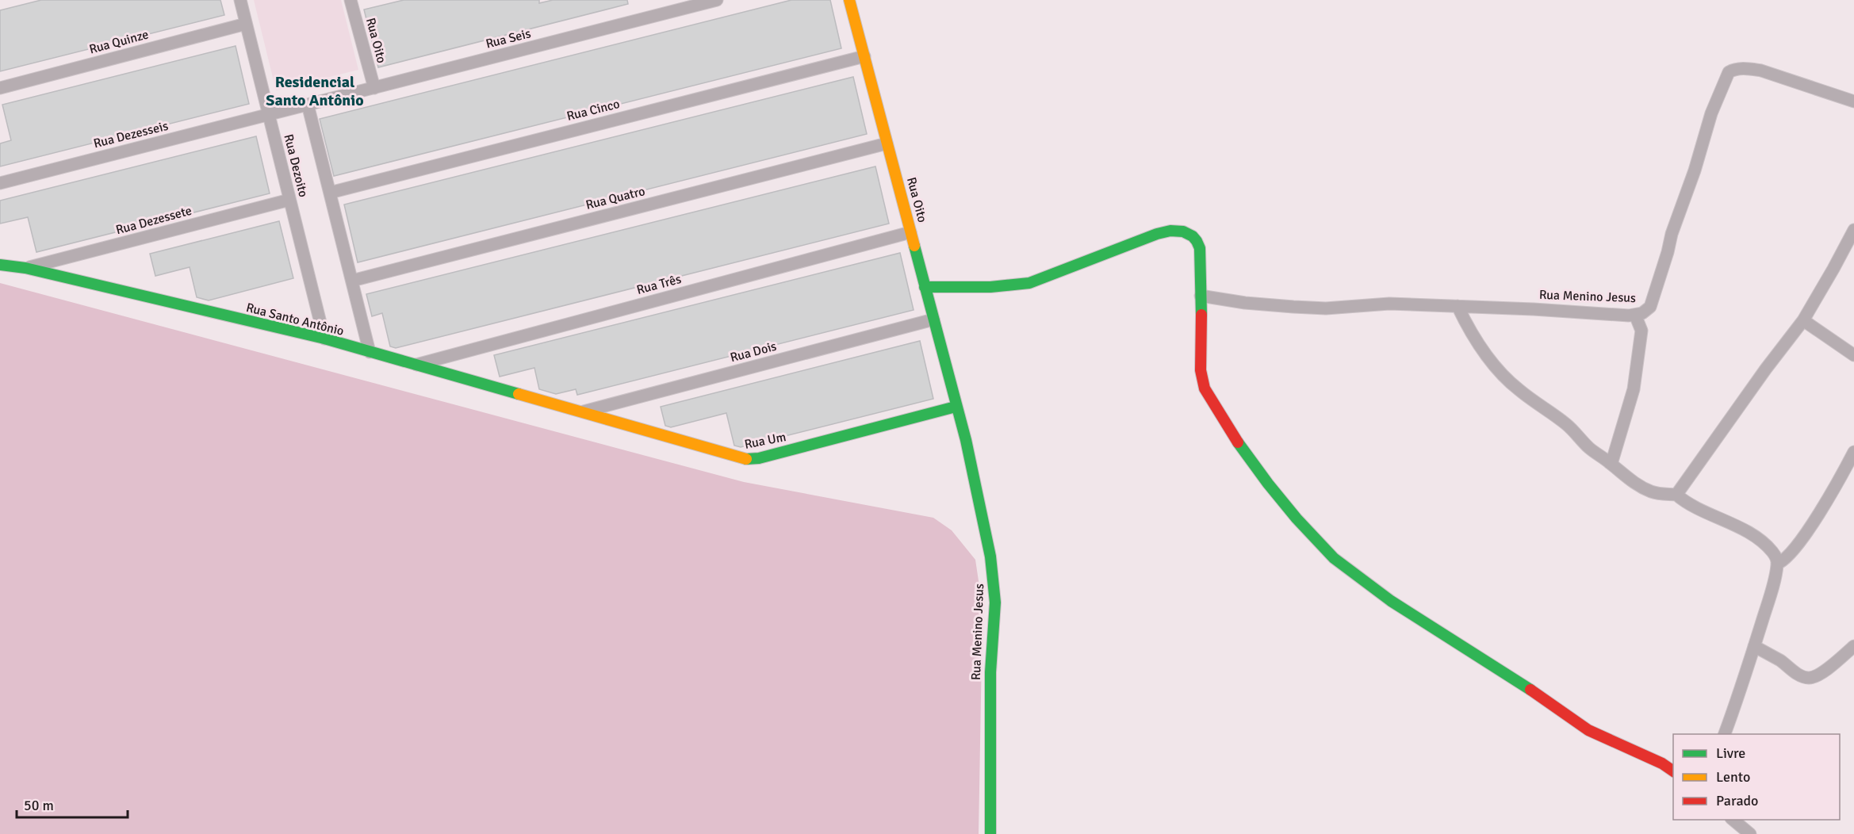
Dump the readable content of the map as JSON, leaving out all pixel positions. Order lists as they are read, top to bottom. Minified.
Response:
{"streets":{"street":["Rua Seis","Rua Oito","Rua Quinze","Rua Cinco","Rua Dezesseis","Rua Dezoito","Rua Quatro","Rua Dezessete","Rua Três","Rua Menino Jesus","Rua Santo Antônio","Rua Dois","Rua Um"]},"crossings":[["Rua Seis","Rua Oito"],["Rua Seis","Rua Dezesseis"],["Rua Seis","Rua Dezoito"],["Rua Oito","Rua Cinco"],["Rua Oito","Rua Quatro"],["Rua Oito","Rua Três"],["Rua Oito","Rua Menino Jesus"],["Rua Oito","Rua Dois"],["Rua Oito","Rua Um"],["Rua Quinze","Rua Dezoito"],["Rua Dezesseis","Rua Dezoito"],["Rua Dezoito","Rua Dezessete"],["Rua Dezoito","Rua Santo Antônio"],["Rua Dezessete","Rua Santo Antônio"],["Rua Três","Rua Santo Antônio"],["Rua Menino Jesus","Rua Um"],["Rua Santo Antônio","Rua Dois"],["Rua Santo Antônio","Rua Um"],["Rua Dois","Rua Um"]],"districts":["Residencial Santo Antônio"],"legend":["Livre","Lento","Parado"],"scale_bar":"50 m"}
